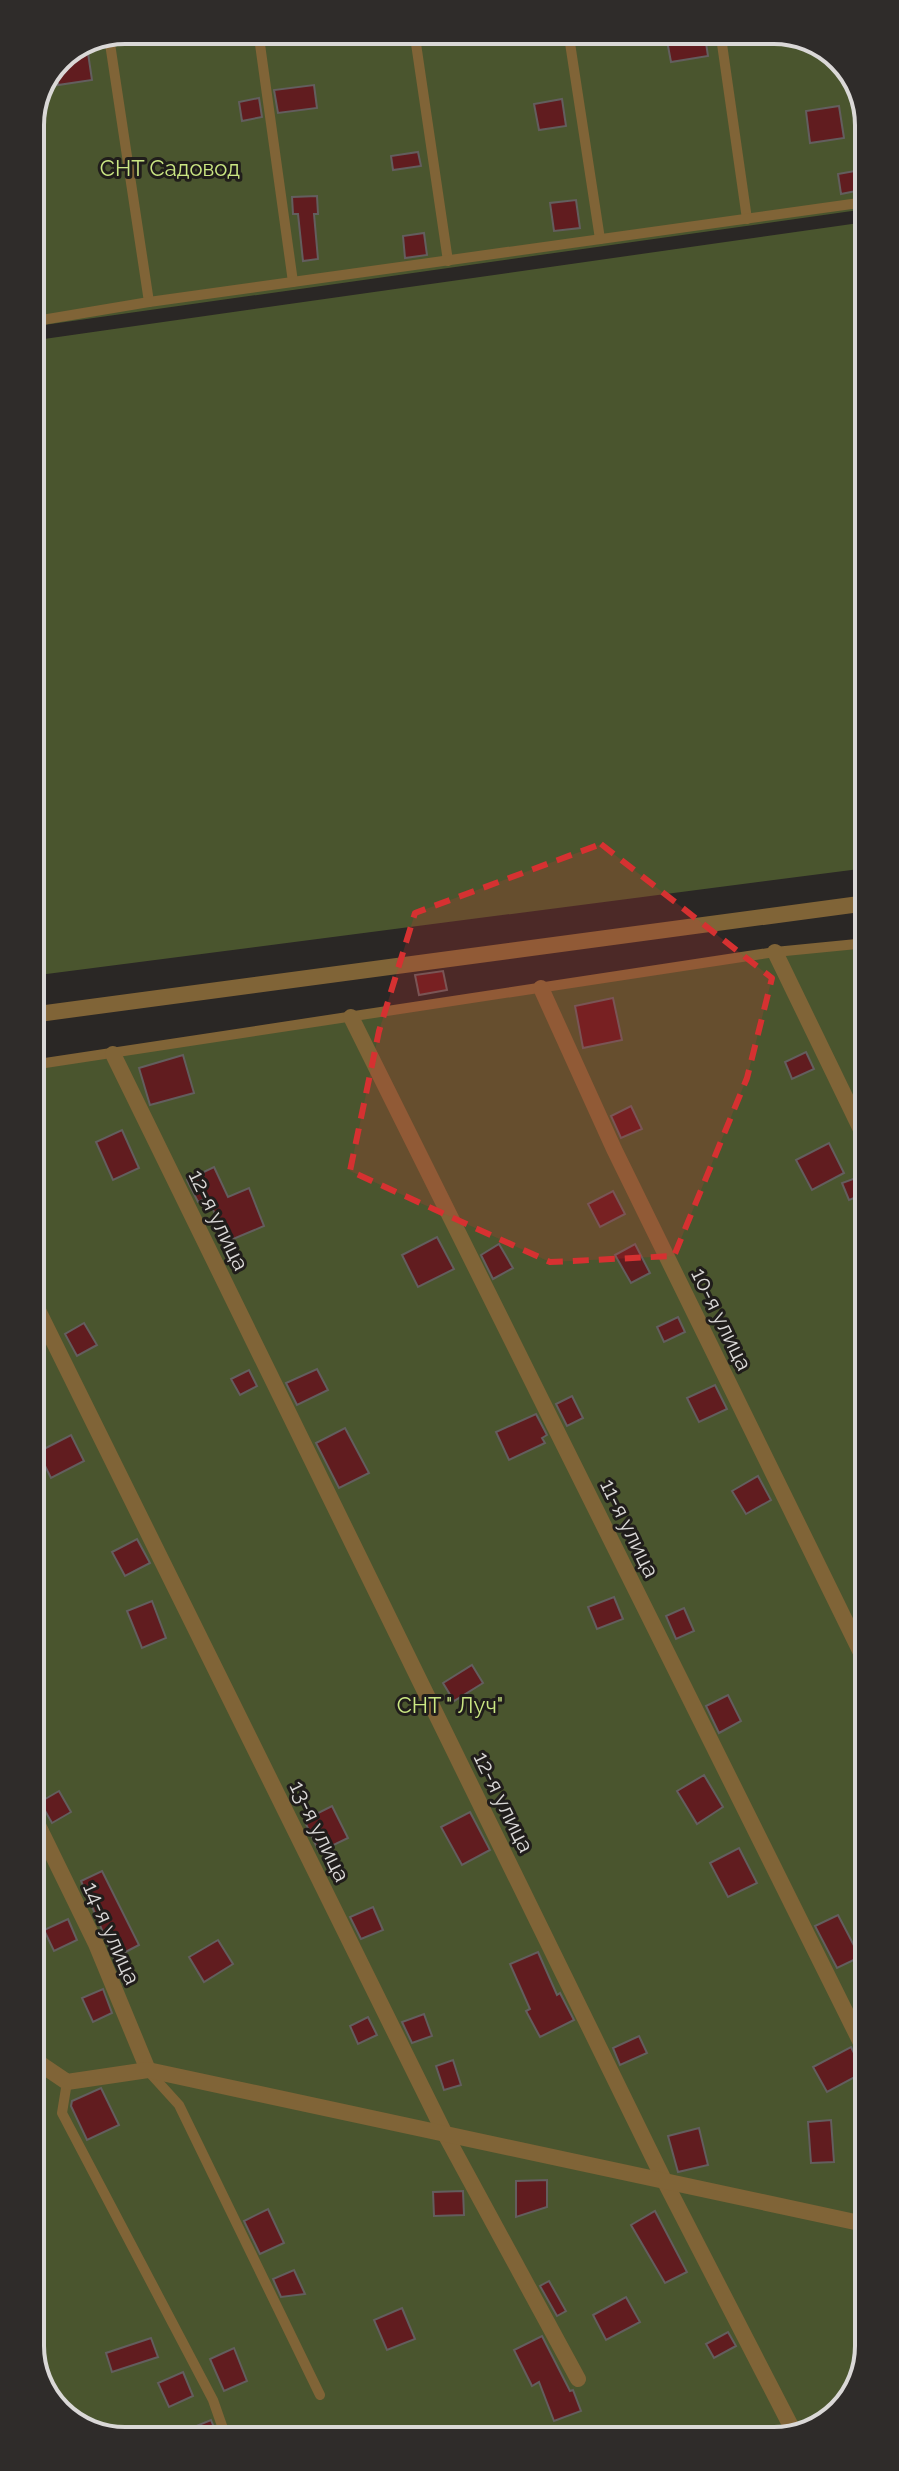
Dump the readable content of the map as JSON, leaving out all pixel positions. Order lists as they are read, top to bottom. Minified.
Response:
{"streets":{"street":["12-я улица","10-я улица","11-я улица","13-я улица","14-я улица"]},"parks":["СНТ Садовод","СНТ \" Луч\""]}
